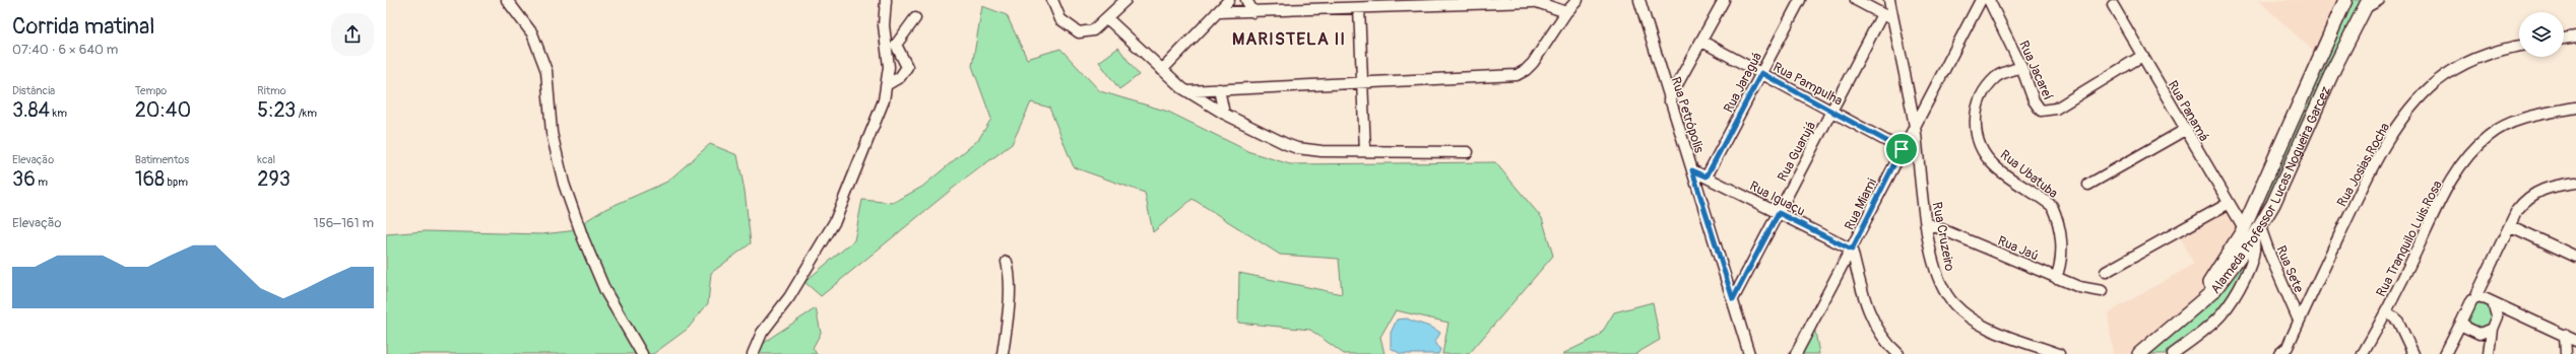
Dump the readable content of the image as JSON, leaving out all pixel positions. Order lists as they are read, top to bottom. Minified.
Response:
{"streets":{"main road":["Alameda Professor Lucas Nogueira Garcez"],"street":["Rua Jacareí","Rua Jaraguá","Rua Pampulha","Rua Panamá","Rua Petrópolis","Rua Guarujá","Rua Josias Rocha","Rua Ubatuba","Rua Iguaçu","Rua Miami","Rua Cruzeiro","Rua Tranquilo Luis Rosa","Rua Jaú","Rua Sete"]},"crossings":[["Rua Jacareí","Rua Panamá"],["Rua Jacareí","Rua Ubatuba"],["Rua Jaraguá","Rua Pampulha"],["Rua Jaraguá","Rua Iguaçu"],["Rua Pampulha","Rua Guarujá"],["Rua Pampulha","Rua Miami"],["Rua Panamá","Alameda Professor Lucas Nogueira Garcez"],["Rua Petrópolis","Rua Guarujá"],["Rua Petrópolis","Rua Iguaçu"],["Rua Guarujá","Rua Iguaçu"],["Rua Josias Rocha","Rua Sete"],["Rua Ubatuba","Rua Jaú"],["Alameda Professor Lucas Nogueira Garcez","Rua Sete"],["Rua Iguaçu","Rua Miami"],["Rua Miami","Rua Cruzeiro"],["Rua Cruzeiro","Rua Jaú"]],"districts":["MARISTELA II"],"page":{"heading":["Corrida matinal","07:40 · 6 × 640 m"],"stats":[["Distância","3.84 km"],["Tempo","20:40"],["Ritmo","5:23 /km"],["Elevação","36 m"],["Batimentos","168 bpm"],["kcal","293"]],"chart":["Elevação","156–161 m"]}}
